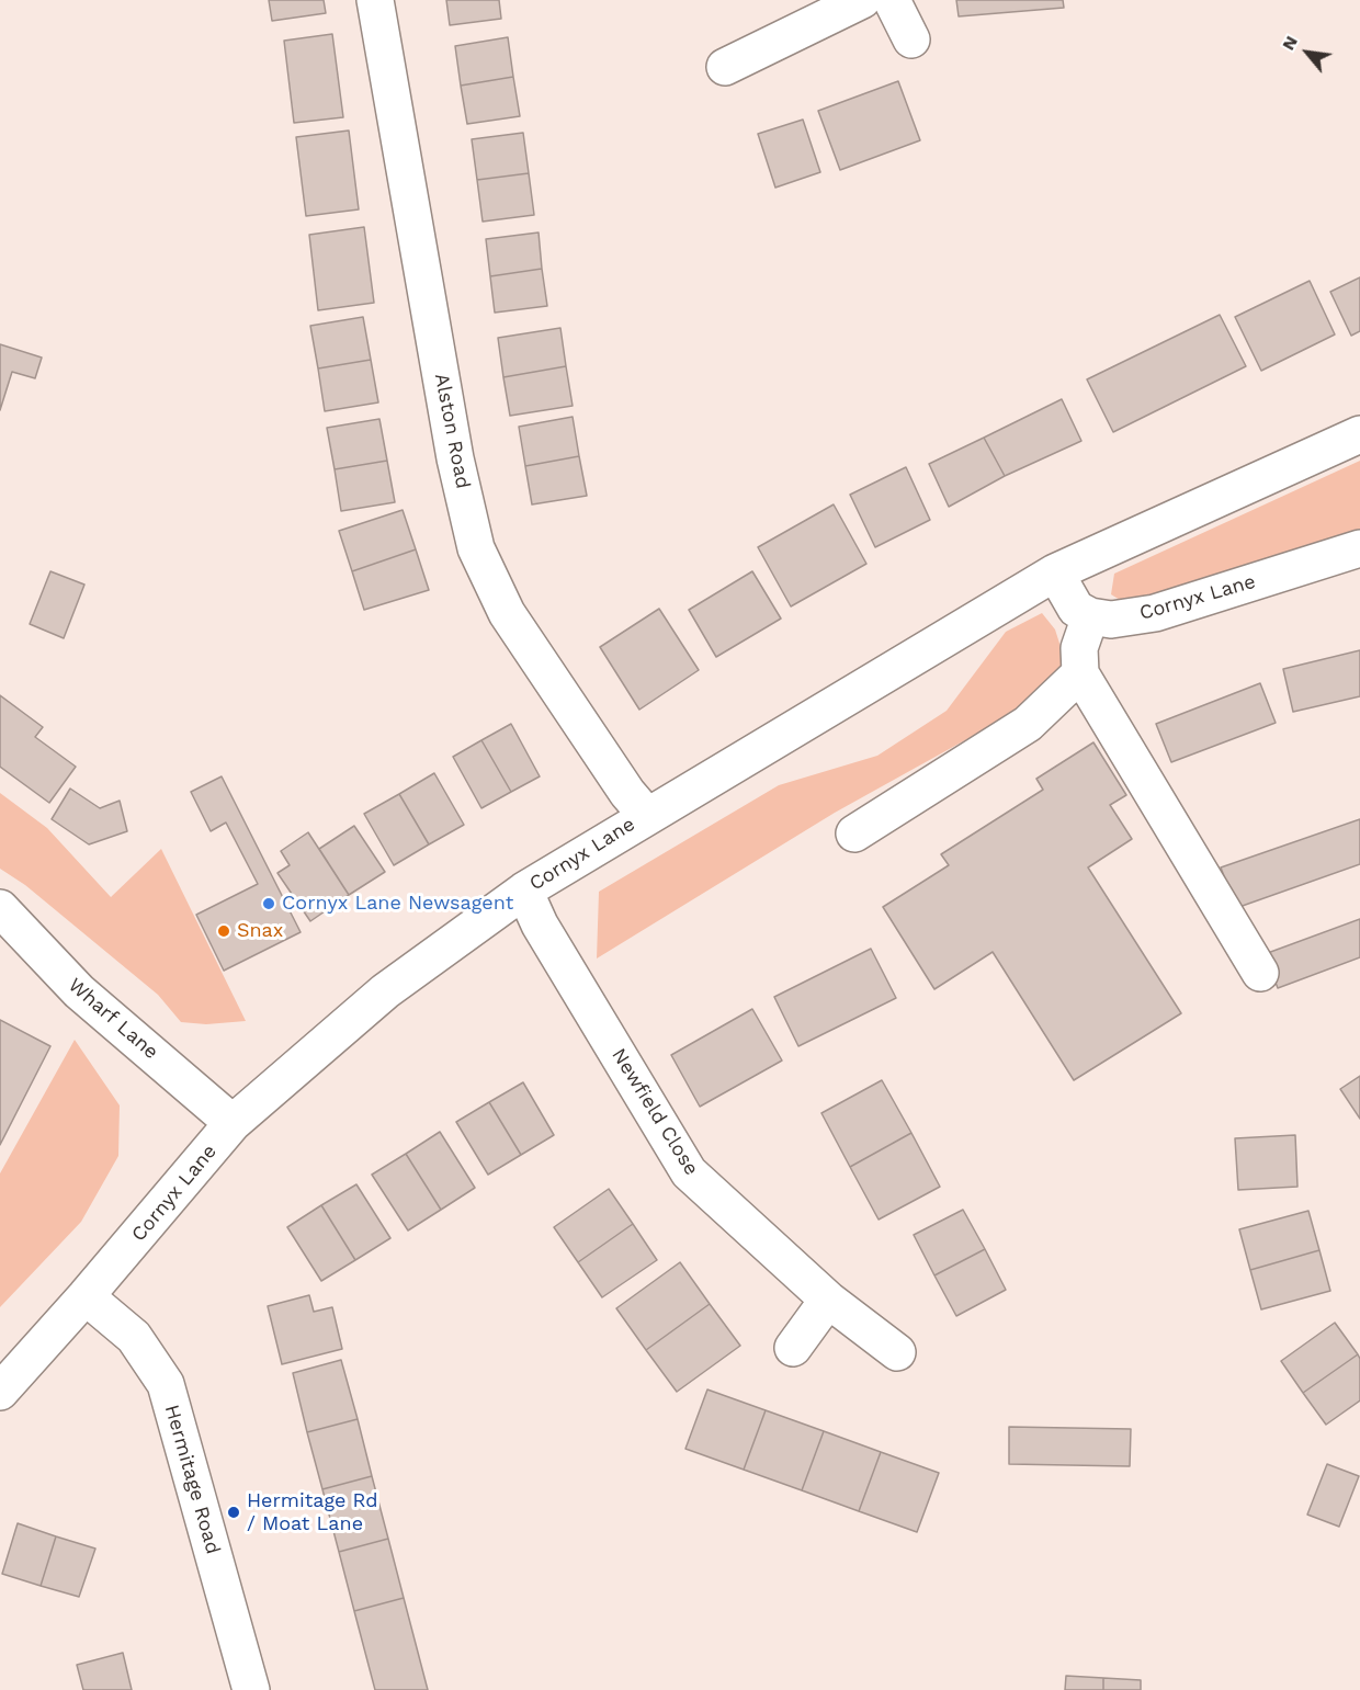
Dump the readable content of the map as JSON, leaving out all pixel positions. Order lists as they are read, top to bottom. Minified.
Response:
{"streets":{"street":["Alston Road","Cornyx Lane","Wharf Lane","Newfield Close","Hermitage Road"]},"crossings":[["Alston Road","Cornyx Lane"],["Cornyx Lane","Wharf Lane"],["Cornyx Lane","Newfield Close"],["Cornyx Lane","Hermitage Road"]],"places":["Cornyx Lane Newsagent","Snax","Hermitage Rd / Moat Lane"],"north":"top left"}
